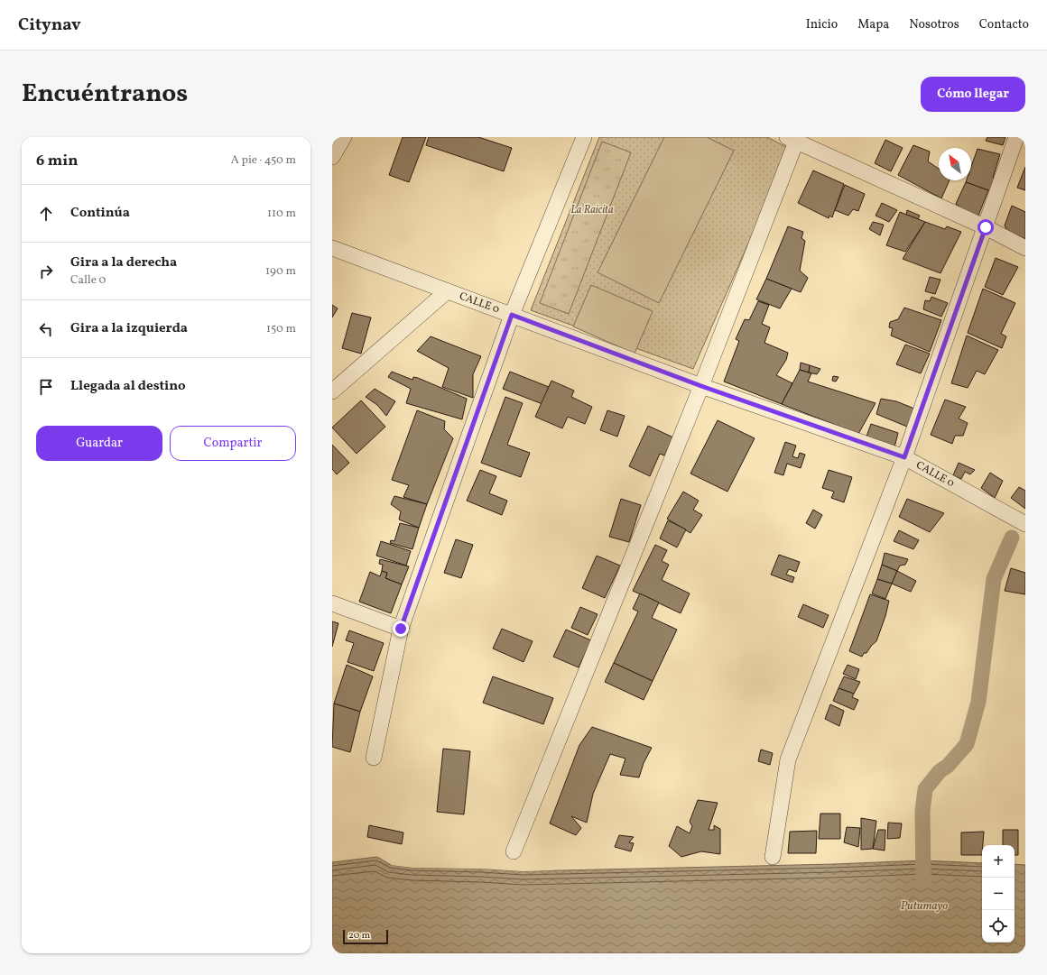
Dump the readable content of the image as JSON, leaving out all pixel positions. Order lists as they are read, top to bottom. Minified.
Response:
{"streets":{"street":["CALLE 0"]},"water":["Putumayo"],"parks":["La Raicita"],"scale_bar":"20 m","north":"top left","page":{"header":"Citynav","nav":["Inicio","Mapa","Nosotros","Contacto"],"title":"Encuéntranos","buttons":["Cómo llegar",["Guardar","Compartir"]],"heading":["6 min","A pie · 450 m"],"list":[["Continúa","110 m"],["Gira a la derecha","Calle 0","190 m"],["Gira a la izquierda","150 m"],"Llegada al destino"],"map_buttons":["+","−"],"scale":"20 m"}}
